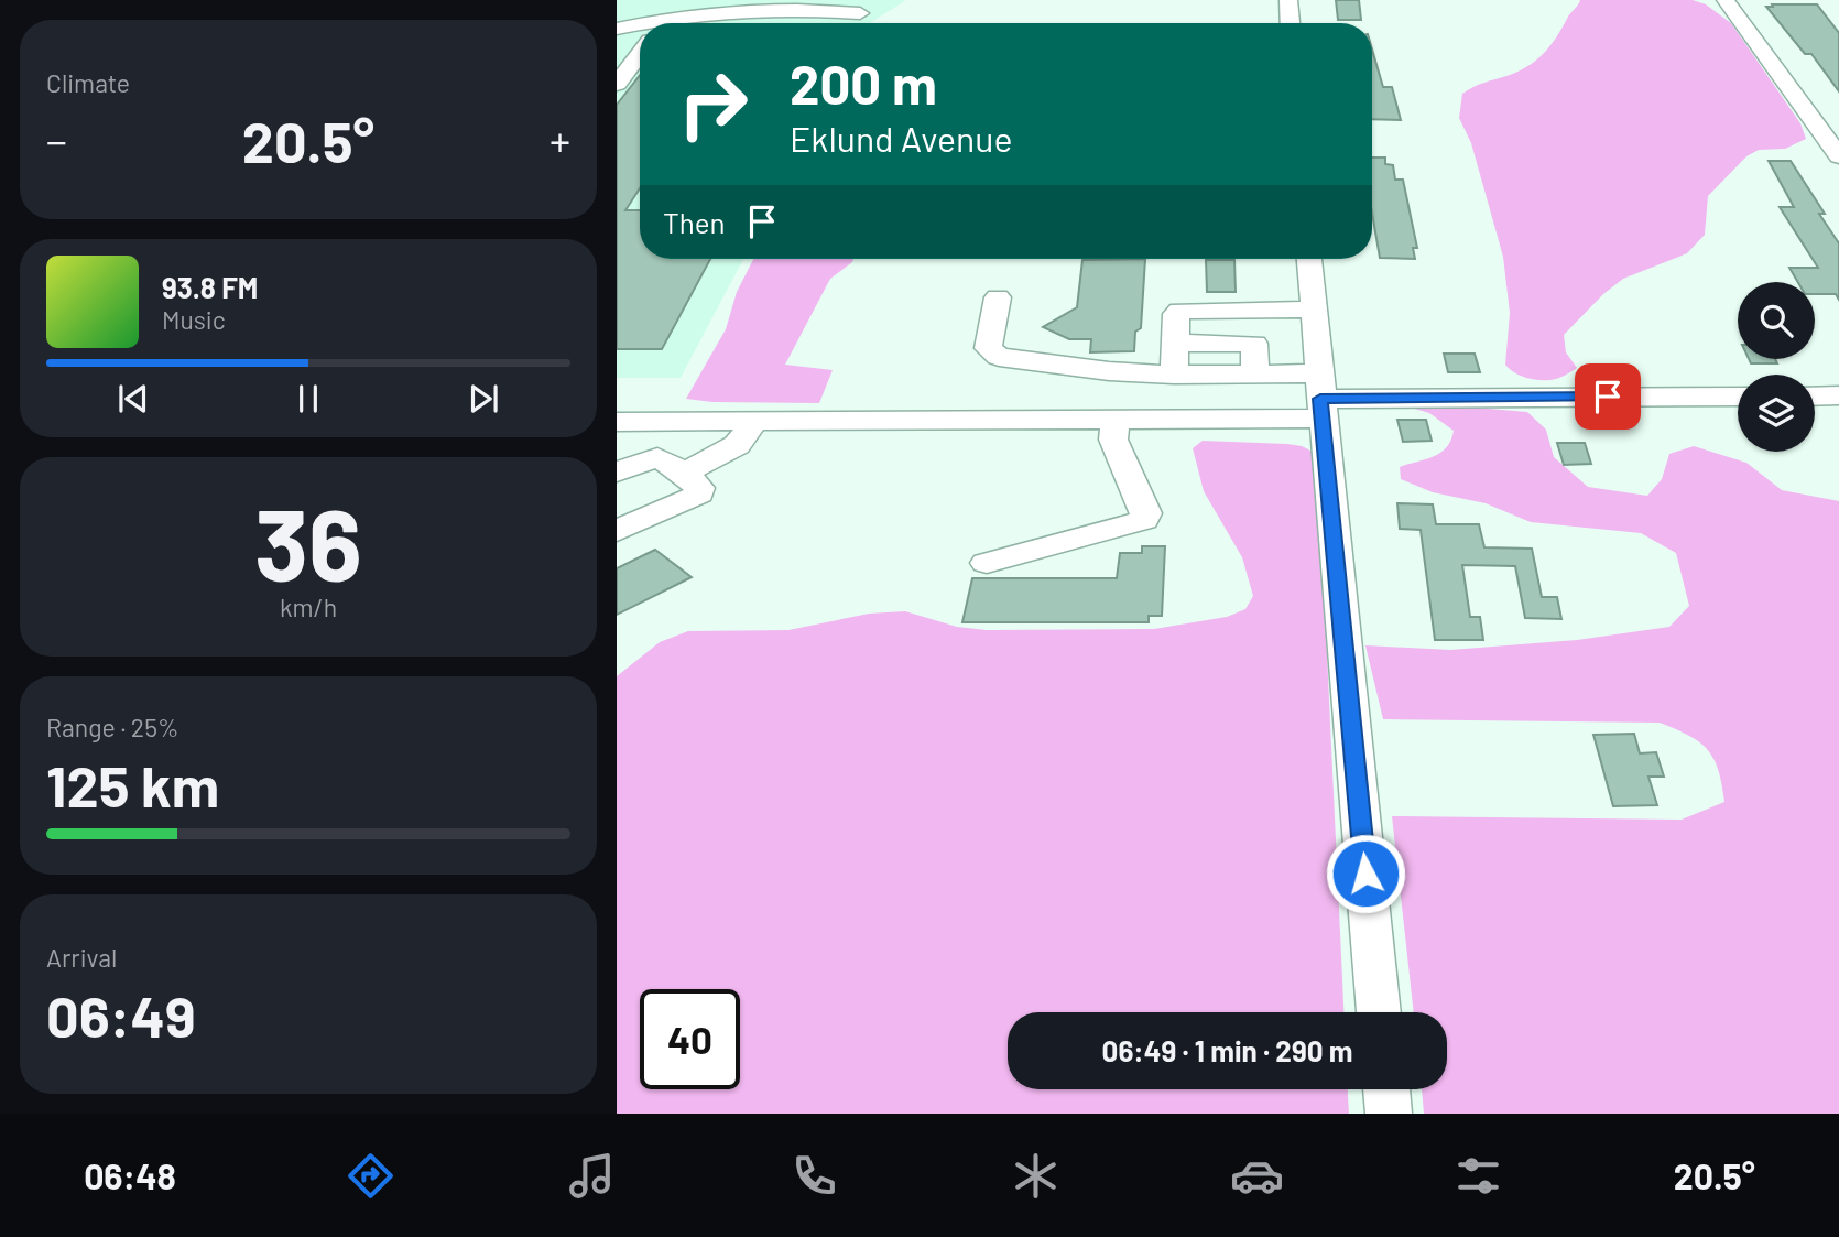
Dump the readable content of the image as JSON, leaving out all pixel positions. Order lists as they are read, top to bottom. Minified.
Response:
{"page":{"tile":["Climate",["36","km/h"],["Range · 25%","125 km"],["Arrival","06:49"]],"turn":["200 m","Eklund Avenue"],"heat":["−","20.5°","+"],"then":"Then","song":["93.8 FM","Music"],"limit":"40","trip":"06:49 · 1 min · 290 m","tabs":["06:48","20.5°"]}}
